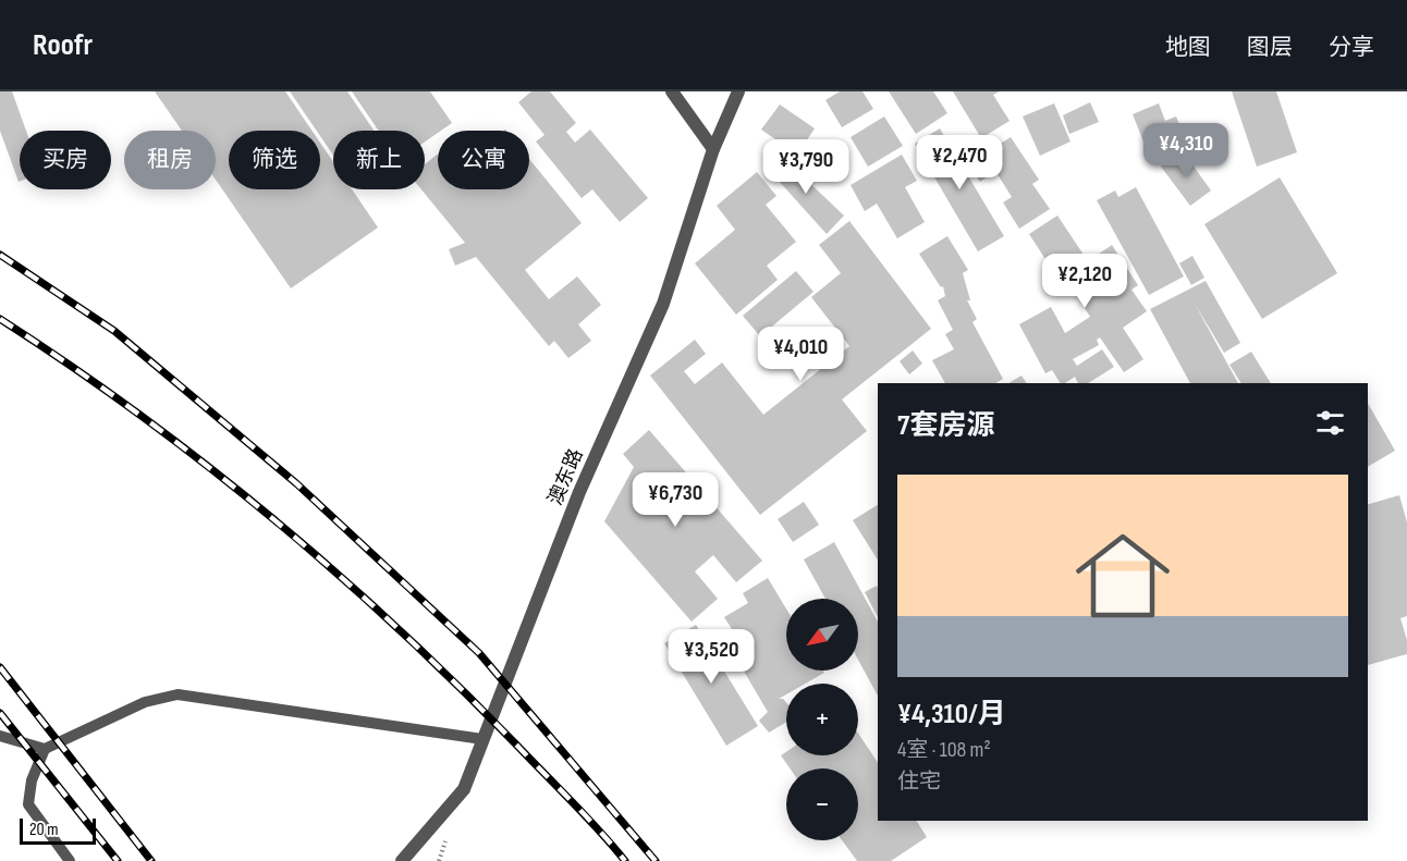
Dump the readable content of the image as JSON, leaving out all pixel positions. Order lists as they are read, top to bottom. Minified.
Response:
{"streets":{"street":["澳东路"]},"scale_bar":"20 m","north":"bottom left","page":{"header":"Roofr","nav":["地图","图层","分享"],"price":["¥4,310","¥2,470","¥3,790","¥2,120","¥4,010","¥6,730","¥3,520"],"chip":["买房","租房","筛选","新上","公寓"],"heading":"7套房源","list":[{"name":"¥4,310/月","note":"4室 · 108 m² · 住宅"}],"map_buttons":["+","−"],"scale":"20 m"}}
